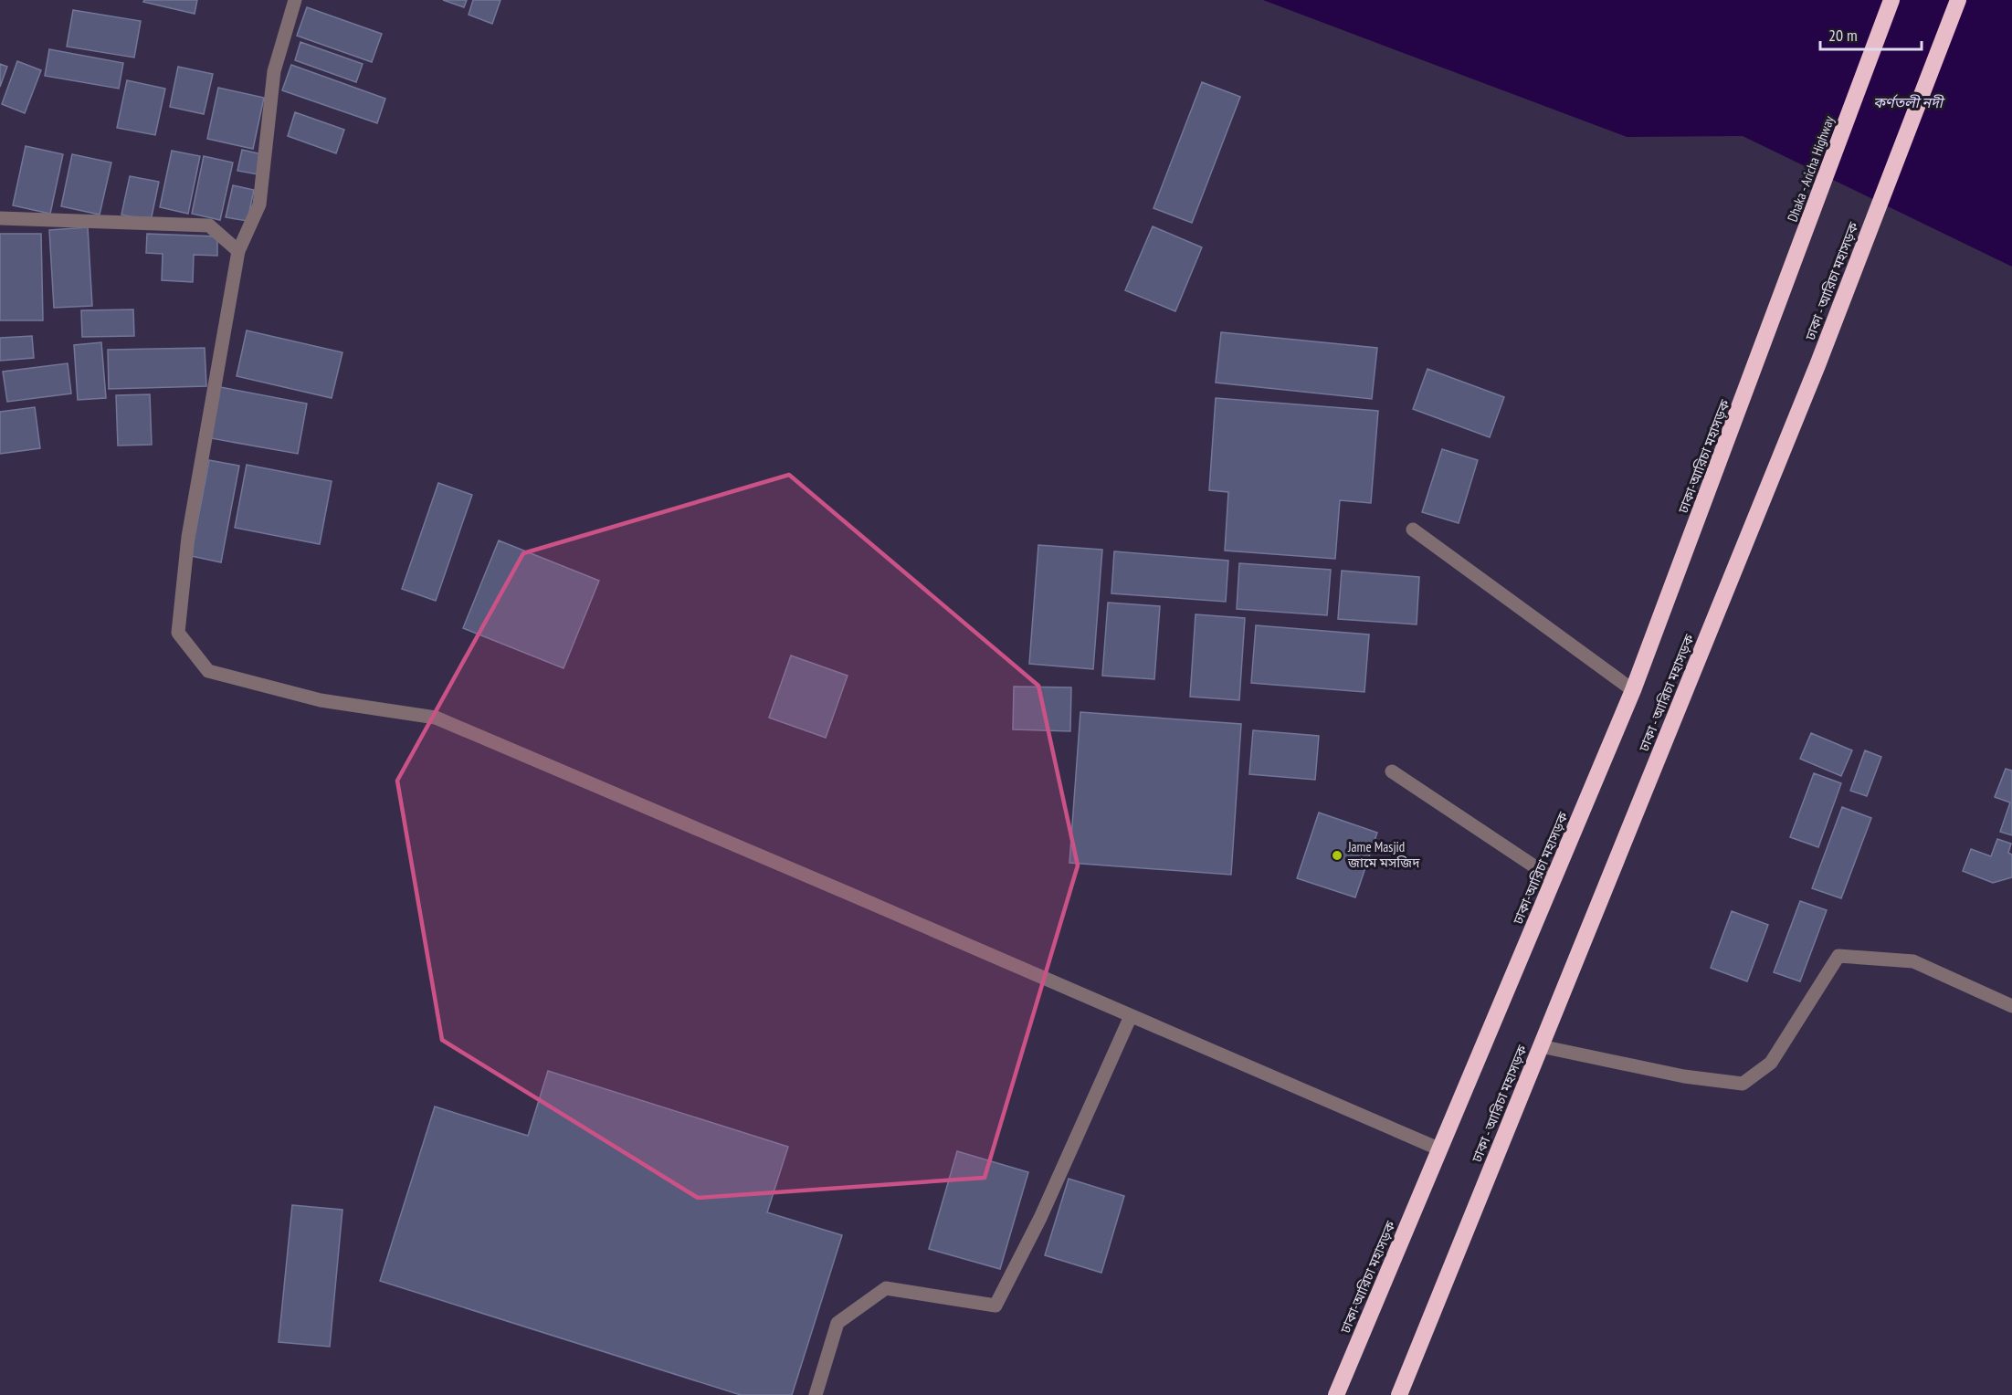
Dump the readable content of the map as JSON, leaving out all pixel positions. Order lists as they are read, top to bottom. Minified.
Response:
{"streets":{"highway":["Dhaka - Aricha Highway","ঢাকা - আরিচা মহাসড়ক","ঢাকা-আরিচা মহাসড়ক"]},"crossings":[["Dhaka - Aricha Highway","ঢাকা-আরিচা মহাসড়ক"]],"water":["কর্ণতলী নদী"],"places":["Jame Masjid জামে মসজিদ"],"scale_bar":"20 m"}
